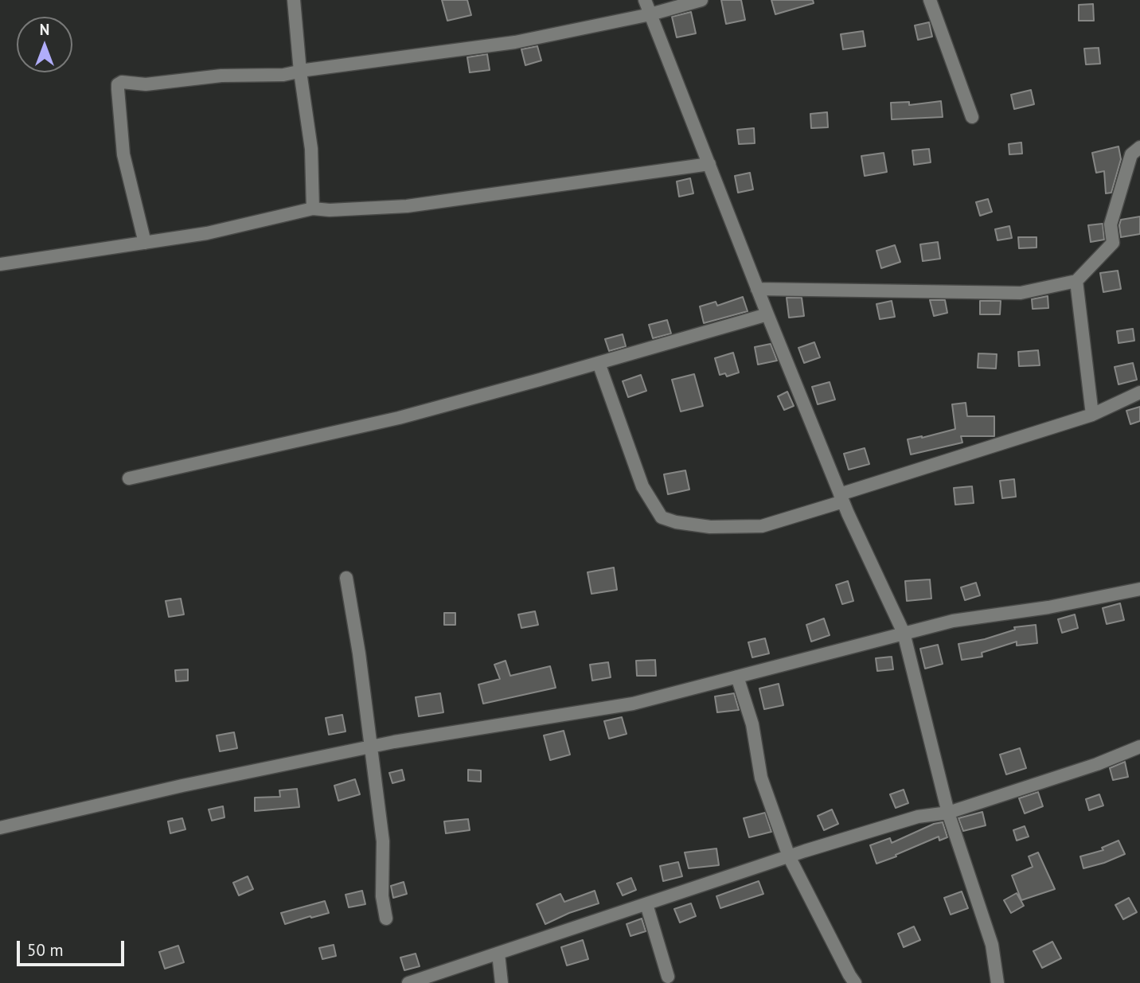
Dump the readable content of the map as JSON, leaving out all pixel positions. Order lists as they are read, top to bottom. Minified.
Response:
{"scale_bar":"50 m","north":"top"}
